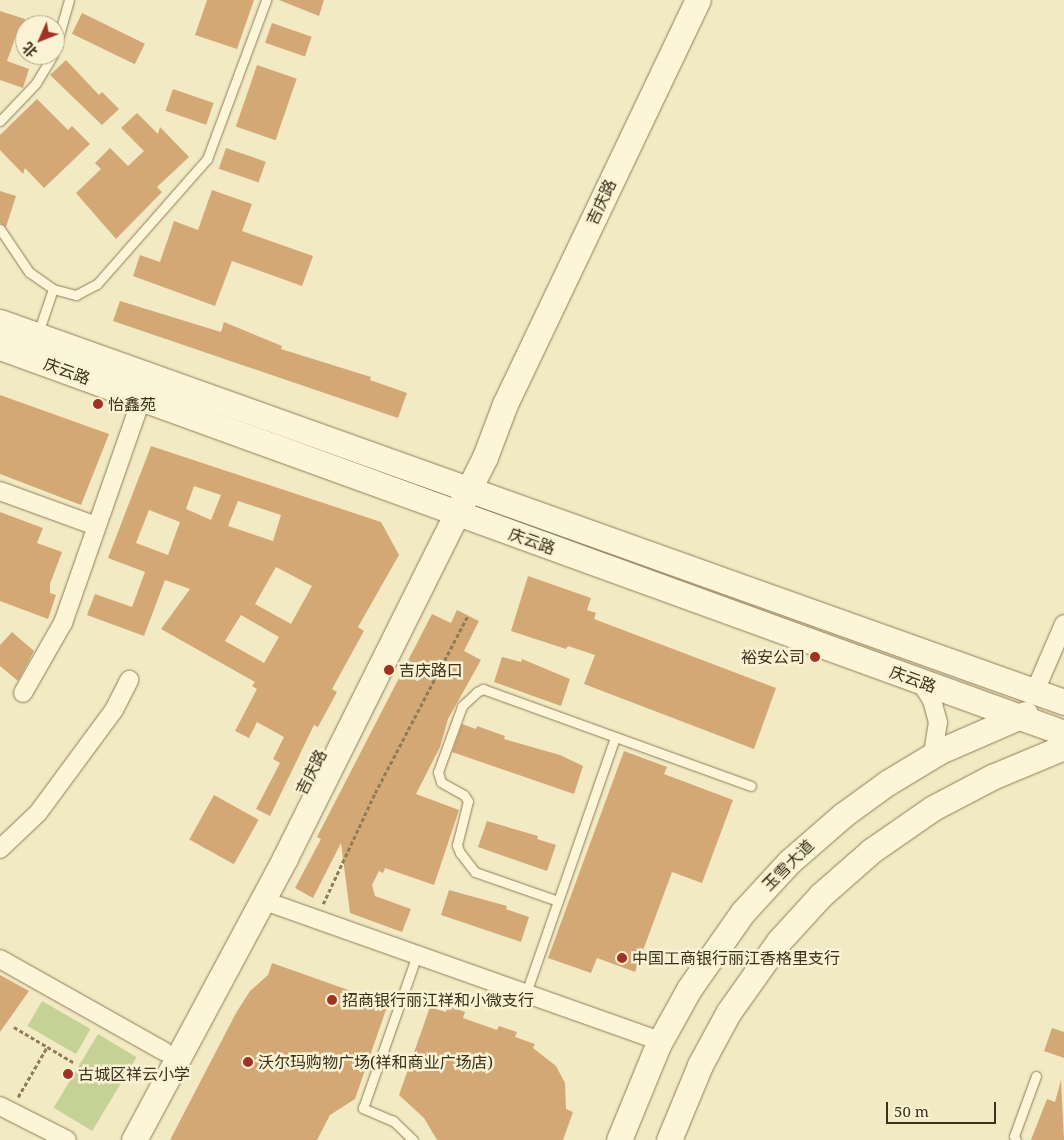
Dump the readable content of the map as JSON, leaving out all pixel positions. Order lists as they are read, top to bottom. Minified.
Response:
{"streets":{"main road":["吉庆路","庆云路","玉雪大道"]},"crossings":[["吉庆路","庆云路"],["庆云路","玉雪大道"]],"places":["怡鑫苑","裕安公司","吉庆路口","中国工商银行丽江香格里支行","招商银行丽江祥和小微支行","沃尔玛购物广场(祥和商业广场店)","古城区祥云小学"],"scale_bar":"50 m","north":"bottom left"}
